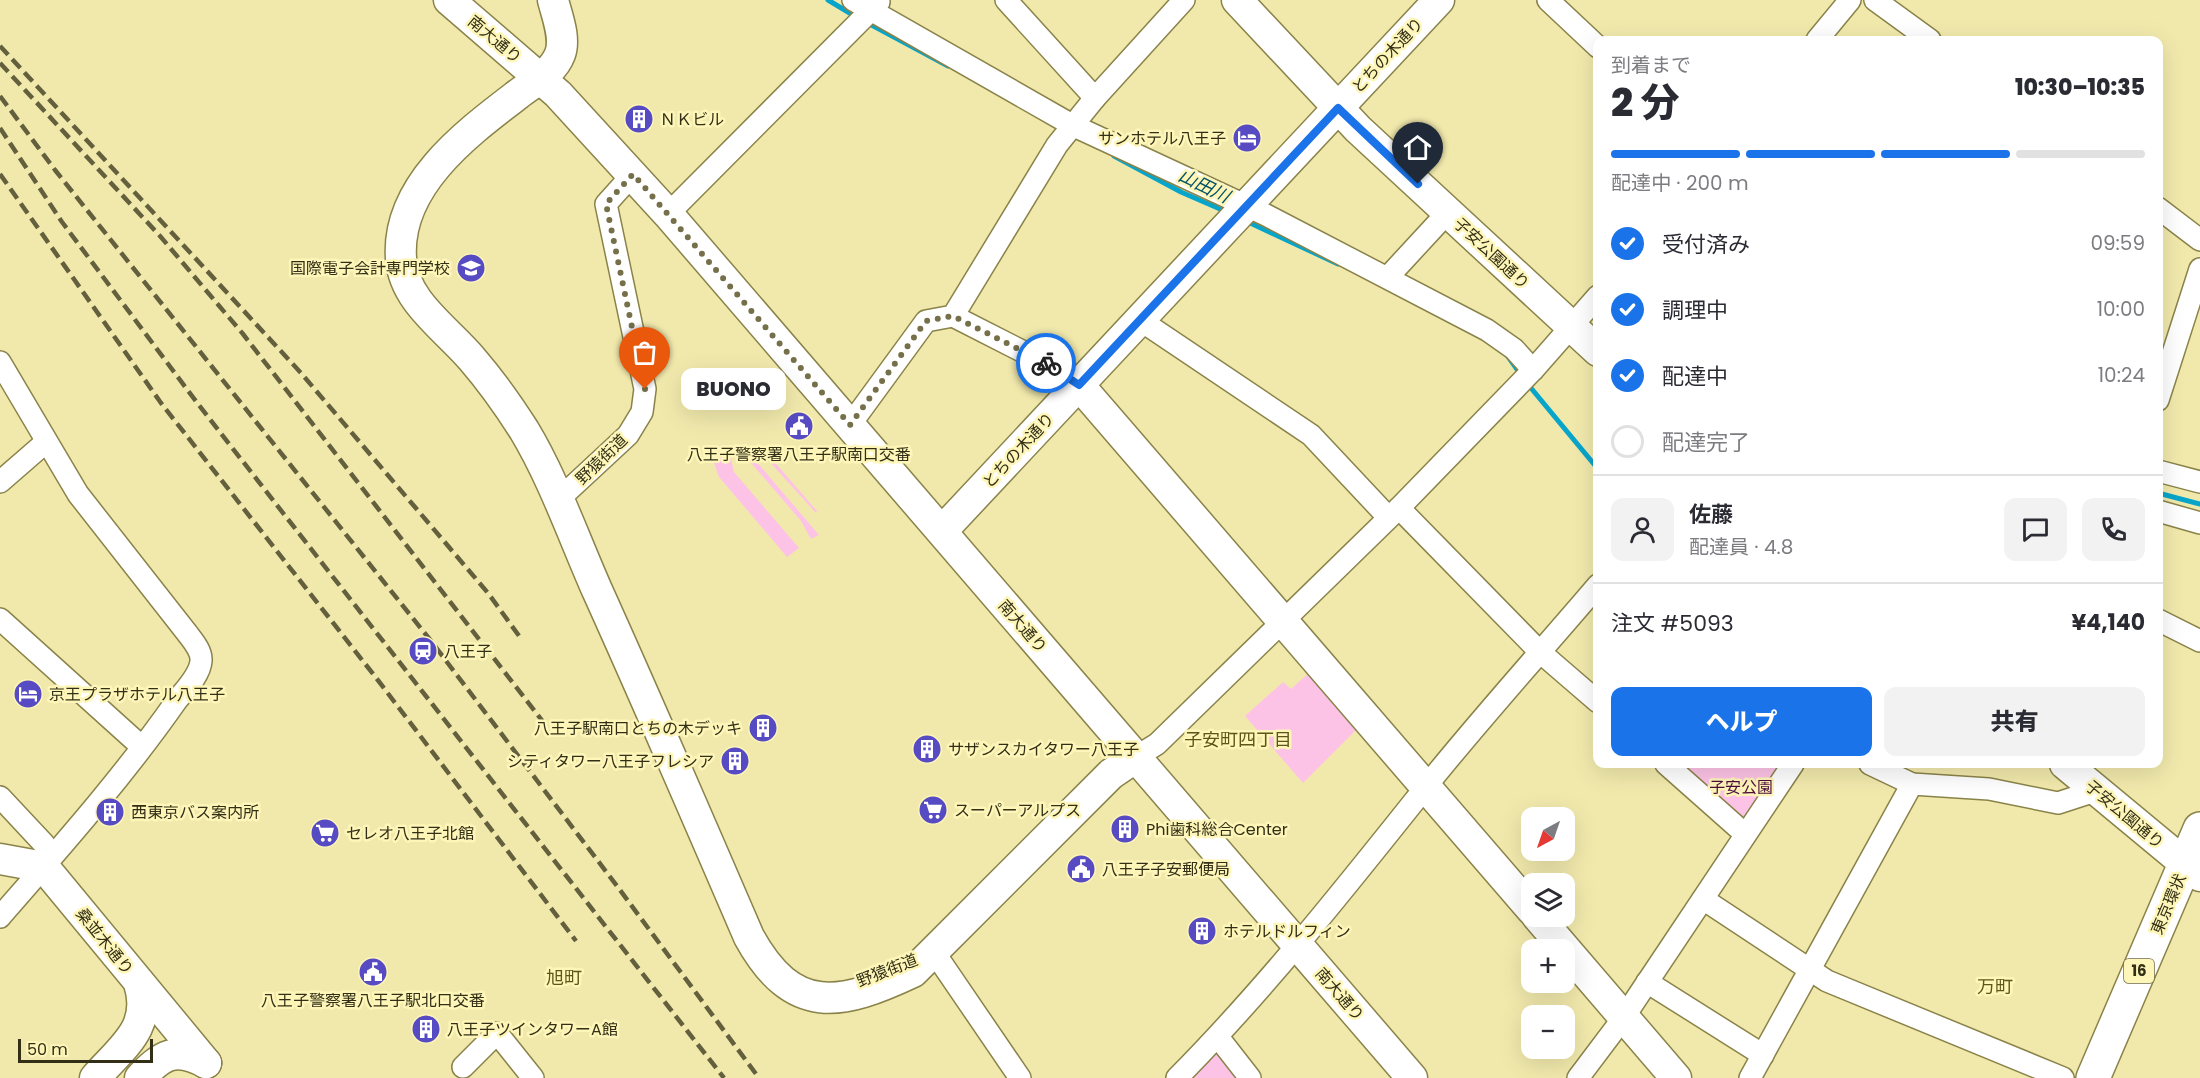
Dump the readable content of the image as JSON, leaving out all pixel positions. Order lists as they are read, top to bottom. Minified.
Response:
{"streets":{"highway":["東京環状","16"],"street":["南大通り","とちの木通り","子安公園通り","野猿街道","桑並木通り"]},"crossings":[["南大通り","とちの木通り"],["南大通り","野猿街道"],["とちの木通り","子安公園通り"],["子安公園通り","東京環状"]],"districts":["子安町四丁目","旭町","万町"],"water":["山田川"],"parks":["子安公園"],"places":{"building":["ＮＫビル","八王子駅南口とちの木デッキ","サザンスカイタワー八王子","シティタワー八王子フレシア","西東京バス案内所","Phi歯科総合Center","ホテルドルフィン","八王子ツインタワーA館"],"hotel":["サンホテル八王子","京王プラザホテル八王子"],"school or university":["国際電子会計専門学校"],"other":["BUONO"],"public building":["八王子警察署八王子駅南口交番","八王子子安郵便局","八王子警察署八王子駅北口交番"],"station":["八王子"],"supermarket":["スーパーアルプス","セレオ八王子北館"]},"scale_bar":"50 m","north":"bottom left","page":{"heading":["2 分","到着まで","10:30–10:35"],"panel":["佐藤","配達員 · 4.8","注文 #5093","¥4,140"],"bar":"配達中 · 200 m","list":[["受付済み","09:59"],["調理中","10:00"],["配達中","10:24"],"配達完了"],"bubble":"BUONO","buttons":["ヘルプ","共有"],"map_buttons":["+","−"],"scale":"50 m"}}
